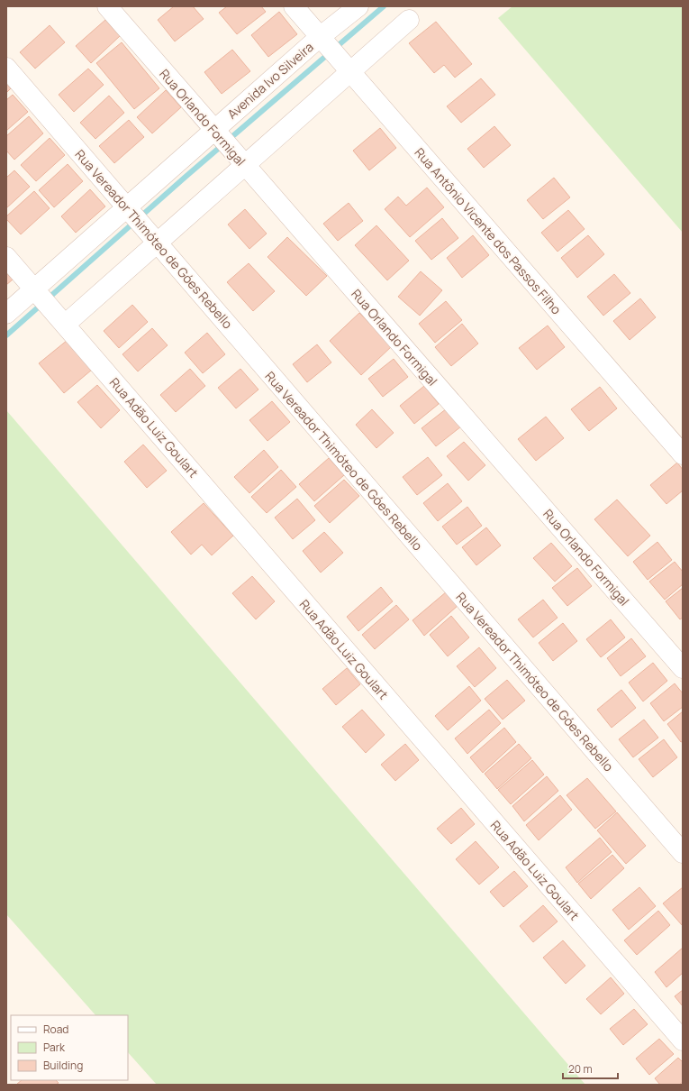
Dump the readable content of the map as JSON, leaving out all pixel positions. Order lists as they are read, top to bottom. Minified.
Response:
{"streets":{"street":["Avenida Ivo Silveira","Rua Orlando Formigal","Rua Antônio Vicente dos Passos Filho","Rua Vereador Thimóteo de Góes Rebello","Rua Adão Luiz Goulart"]},"crossings":[["Avenida Ivo Silveira","Rua Orlando Formigal"],["Avenida Ivo Silveira","Rua Antônio Vicente dos Passos Filho"],["Avenida Ivo Silveira","Rua Vereador Thimóteo de Góes Rebello"],["Avenida Ivo Silveira","Rua Adão Luiz Goulart"]],"legend":["Road","Park","Building"],"scale_bar":"20 m"}
